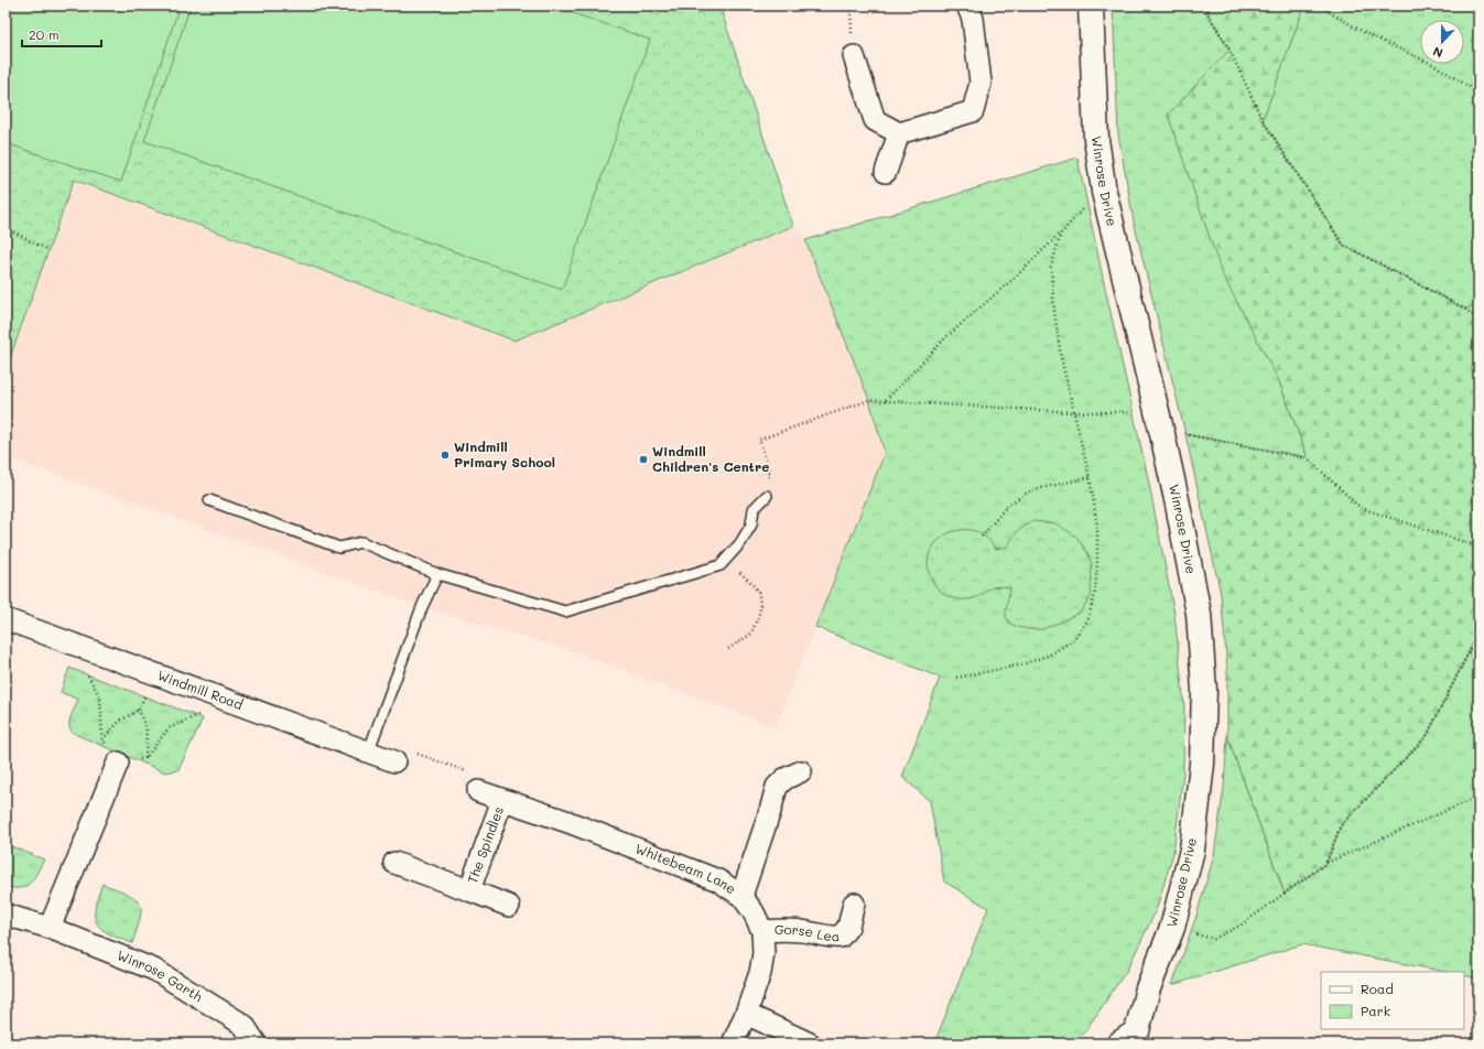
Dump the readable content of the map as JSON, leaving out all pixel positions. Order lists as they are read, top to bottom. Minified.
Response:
{"streets":{"street":["Winrose Drive","Windmill Road","The Spindles","Whitebeam Lane","Gorse Lea","Winrose Garth"]},"crossings":[["The Spindles","Whitebeam Lane"],["Whitebeam Lane","Gorse Lea"]],"places":["Windmill Primary School","Windmill Children's Centre"],"legend":["Road","Park"],"scale_bar":"20 m","north":"bottom"}
